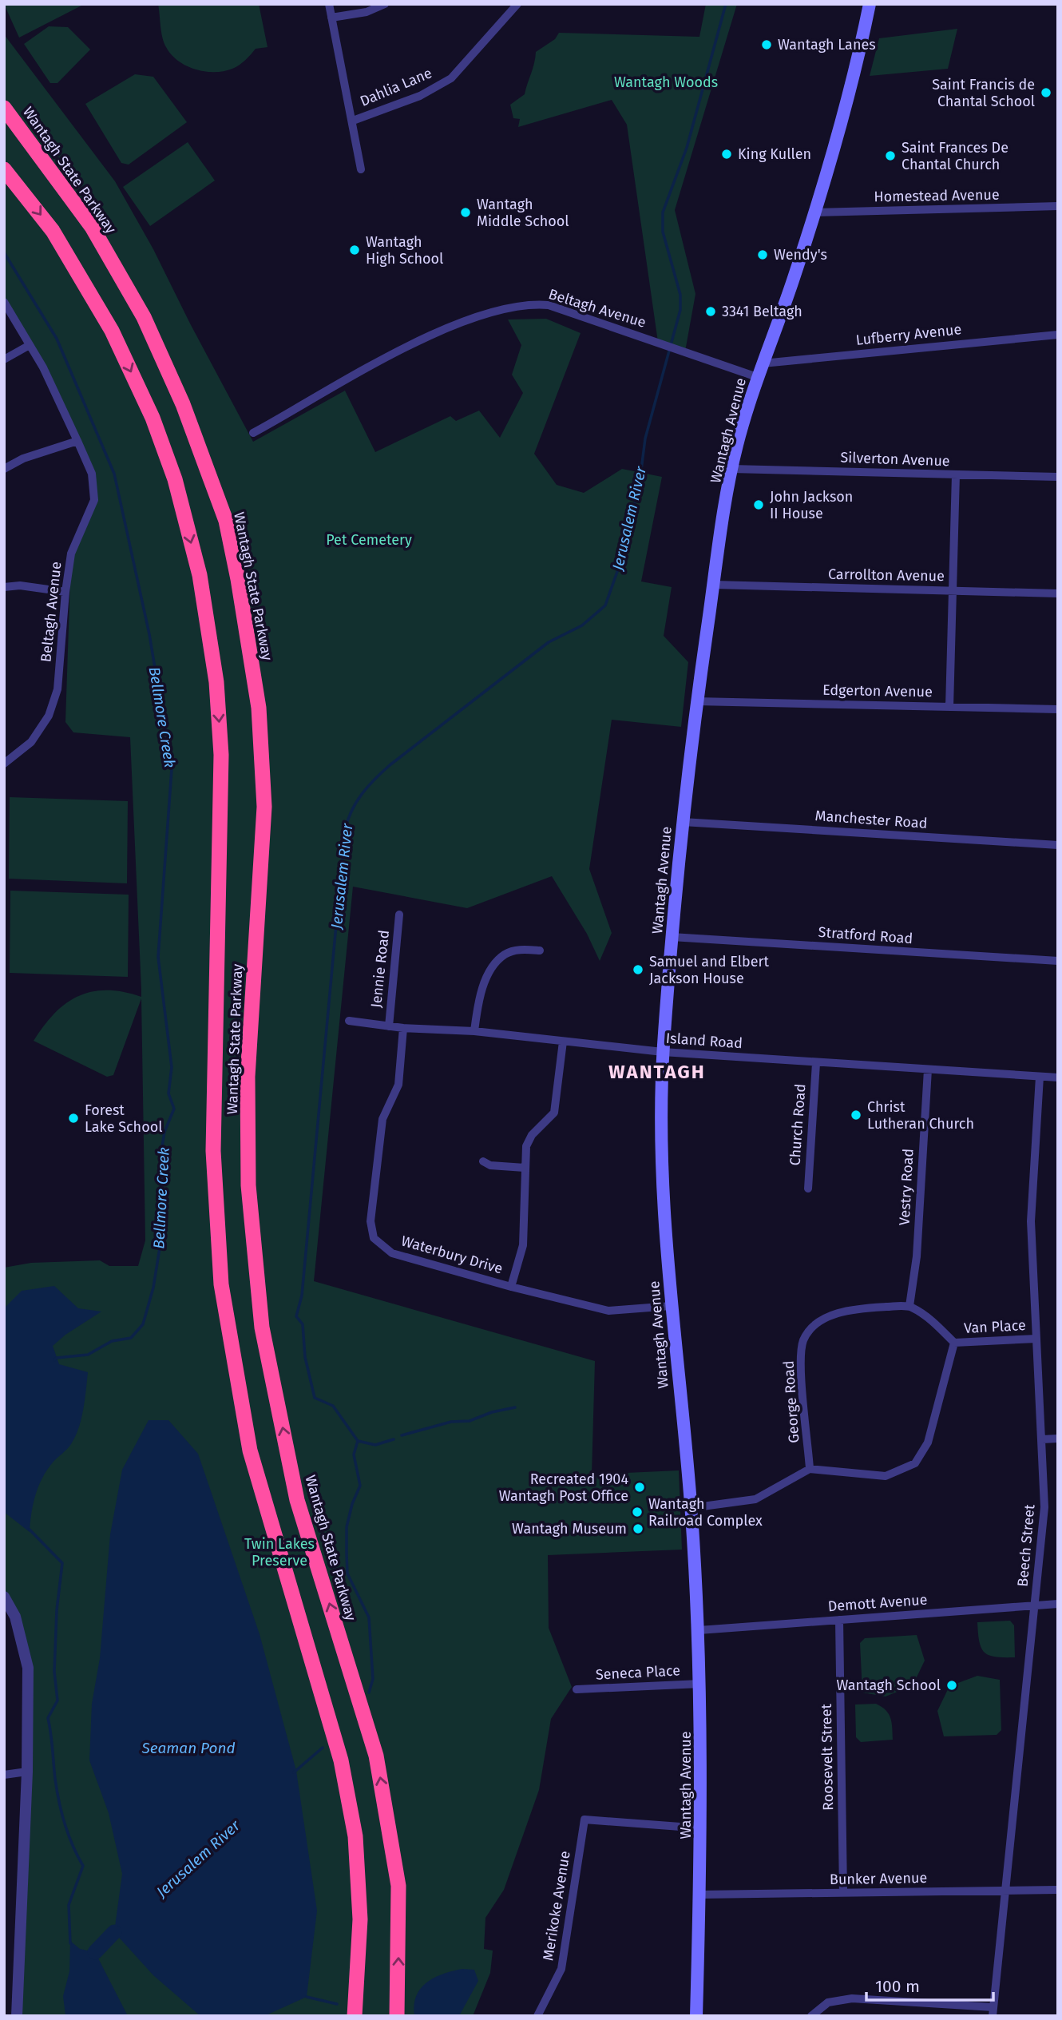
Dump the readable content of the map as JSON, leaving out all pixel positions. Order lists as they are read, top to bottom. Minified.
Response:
{"streets":{"highway":["Wantagh State Parkway"],"main road":["Wantagh Avenue"],"street":["Dahlia Lane","Homestead Avenue","Beltagh Avenue","Lufberry Avenue","Silverton Avenue","Carrollton Avenue","Edgerton Avenue","Manchester Road","Stratford Road","Jennie Road","Island Road","Church Road","Vestry Road","Waterbury Drive","Van Place","George Road","Beech Street","Demott Avenue","Seneca Place","Roosevelt Street","Bunker Avenue","Merikoke Avenue"]},"crossings":[["Homestead Avenue","Wantagh Avenue"],["Beltagh Avenue","Wantagh Avenue"],["Lufberry Avenue","Wantagh Avenue"],["Wantagh Avenue","Silverton Avenue"],["Wantagh Avenue","Carrollton Avenue"],["Wantagh Avenue","Edgerton Avenue"],["Wantagh Avenue","Manchester Road"],["Wantagh Avenue","Stratford Road"],["Wantagh Avenue","Island Road"],["Wantagh Avenue","Waterbury Drive"],["Wantagh Avenue","Demott Avenue"],["Wantagh Avenue","Seneca Place"],["Wantagh Avenue","Bunker Avenue"],["Wantagh Avenue","Merikoke Avenue"],["Jennie Road","Island Road"],["Island Road","Church Road"],["Island Road","Vestry Road"],["Island Road","Waterbury Drive"],["Island Road","Beech Street"],["Vestry Road","Van Place"],["Vestry Road","George Road"],["Van Place","George Road"],["Van Place","Beech Street"],["Beech Street","Demott Avenue"],["Beech Street","Bunker Avenue"],["Demott Avenue","Roosevelt Street"],["Roosevelt Street","Bunker Avenue"]],"districts":["WANTAGH"],"water":["Jerusalem River","Bellmore Creek","Seaman Pond"],"parks":["Wantagh Woods","Pet Cemetery","Twin Lakes Preserve"],"places":["Wantagh Lanes","Saint Francis de Chantal School","King Kullen","Saint Frances De Chantal Church","Wantagh Middle School","Wantagh High School","Wendy's","3341 Beltagh","John Jackson II House","Samuel and Elbert Jackson House","Christ Lutheran Church","Forest Lake School","Recreated 1904 Wantagh Post Office","Wantagh Railroad Complex","Wantagh Museum","Wantagh School"],"scale_bar":"100 m"}
